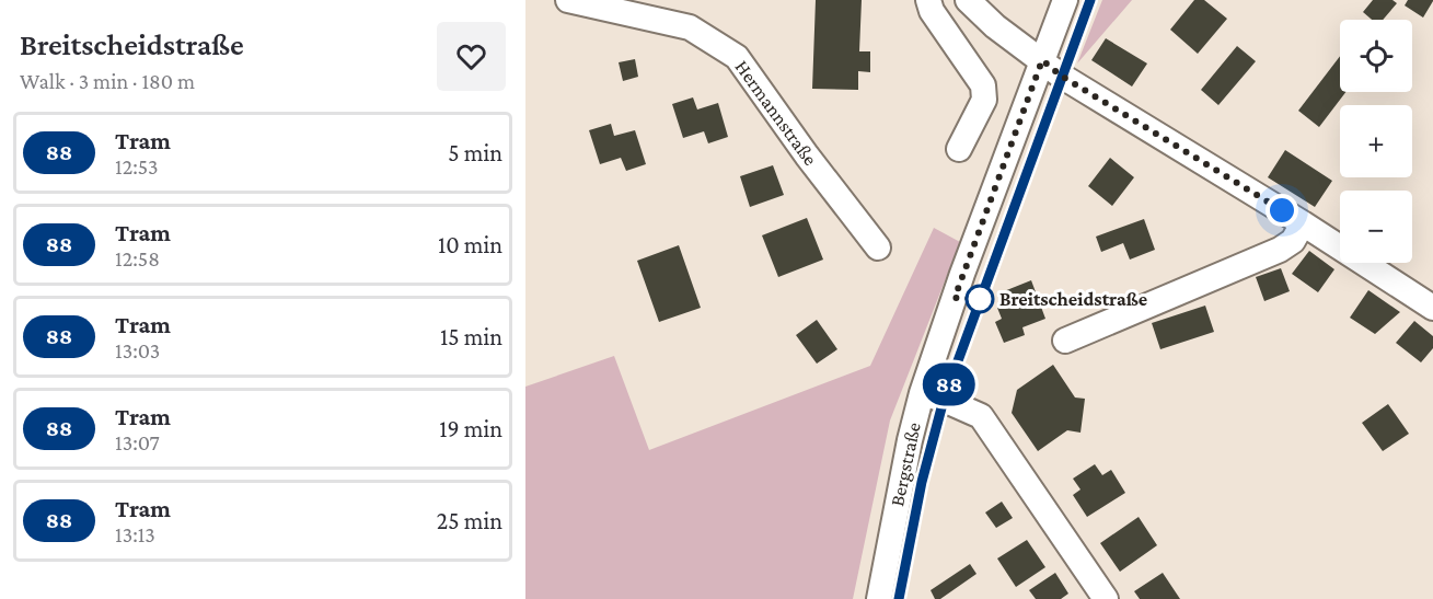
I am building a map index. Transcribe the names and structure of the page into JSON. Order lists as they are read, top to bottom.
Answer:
{
  "streets": {
    "street": ["Hermannstraße", "Bergstraße"]
  },
  "places": ["Breitscheidstraße"],
  "lines": ["tram line 88"],
  "page": {
    "heading": ["Breitscheidstraße", "Walk · 3 min · 180 m"],
    "on_map": "88",
    "map_buttons": ["+", "−"],
    "list": [
      {
        "mark": "88",
        "name": "Tram",
        "note": "12:53",
        "value": "5 min"
      },
      {
        "mark": "88",
        "name": "Tram",
        "note": "12:58",
        "value": "10 min"
      },
      {
        "mark": "88",
        "name": "Tram",
        "note": "13:03",
        "value": "15 min"
      },
      {
        "mark": "88",
        "name": "Tram",
        "note": "13:07",
        "value": "19 min"
      },
      {
        "mark": "88",
        "name": "Tram",
        "note": "13:13",
        "value": "25 min"
      }
    ]
  }
}
